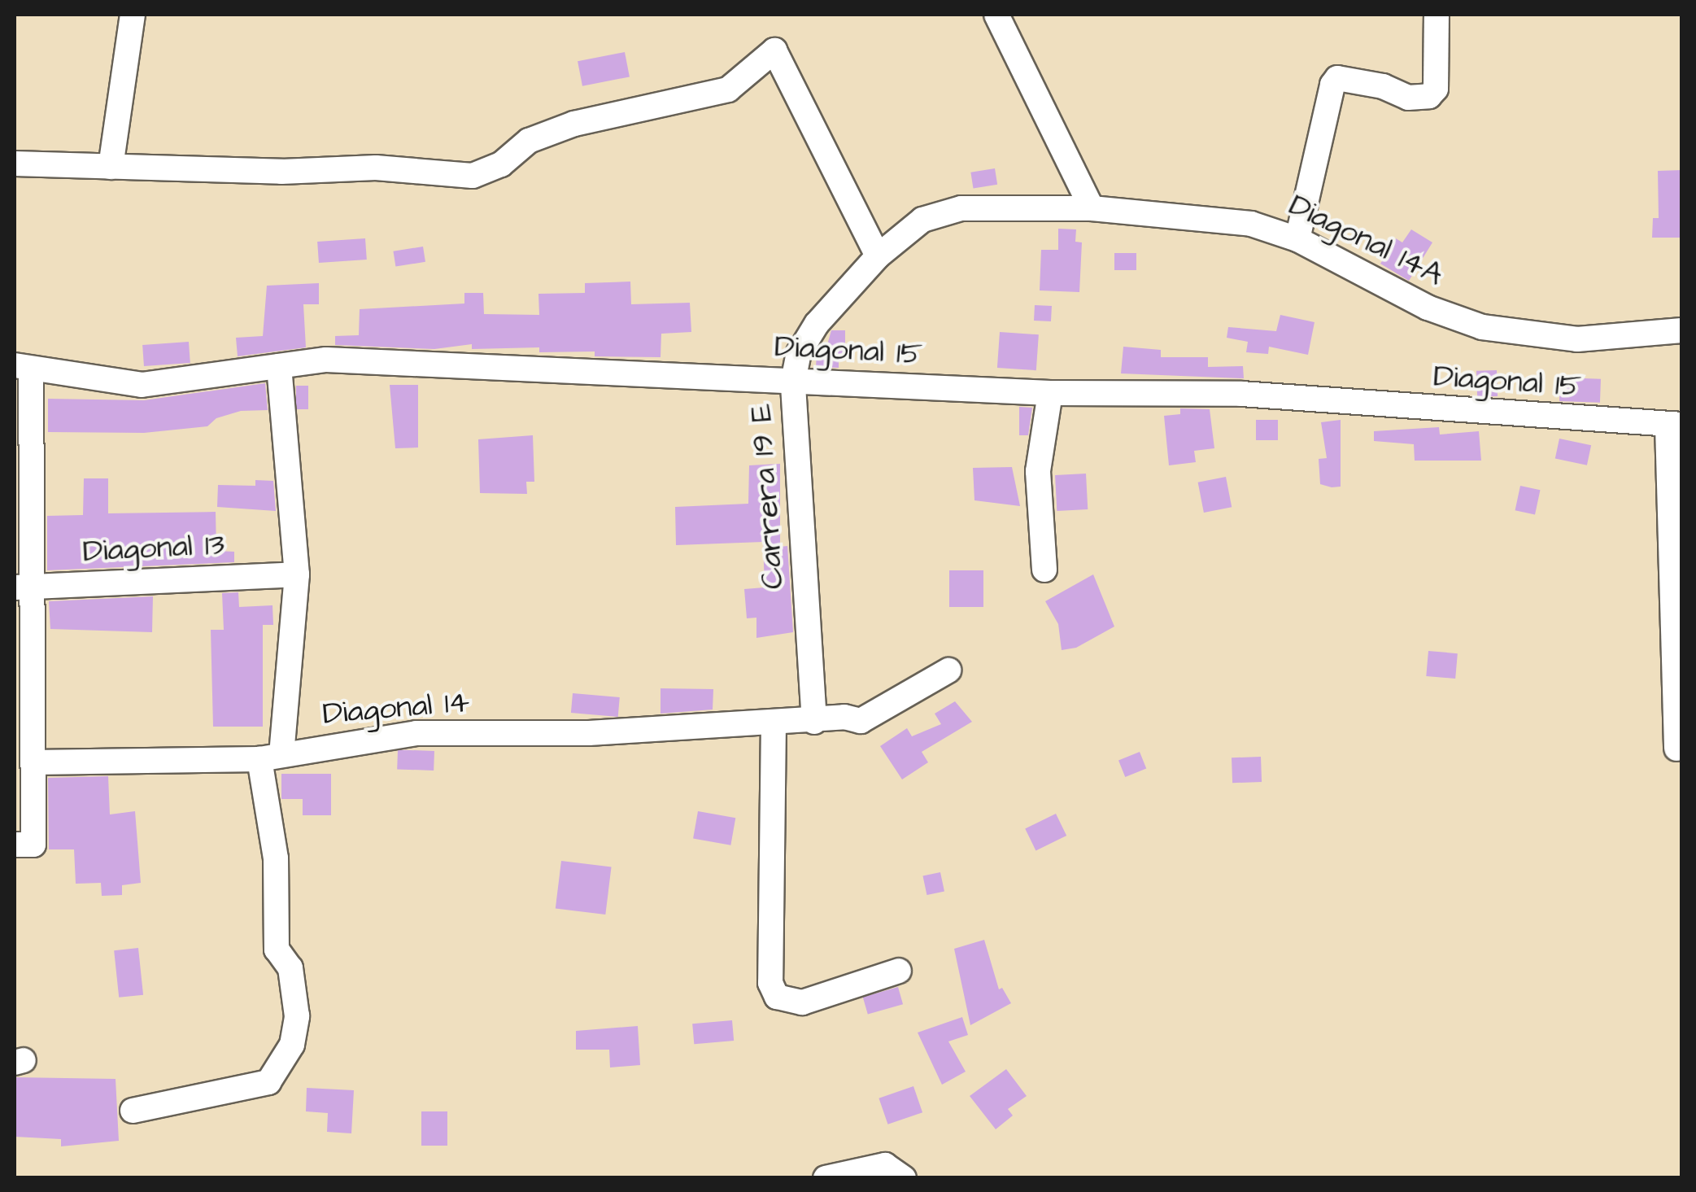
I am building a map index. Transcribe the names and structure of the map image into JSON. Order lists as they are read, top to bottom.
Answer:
{
  "streets": {
    "street": [
      "Diagonal 14A",
      "Diagonal 15",
      "Carrera 19 E",
      "Diagonal 13",
      "Diagonal 14"
    ]
  },
  "crossings": [
    ["Diagonal 14A", "Carrera 19 E"],
    ["Diagonal 15", "Carrera 19 E"],
    ["Carrera 19 E", "Diagonal 14"]
  ]
}
